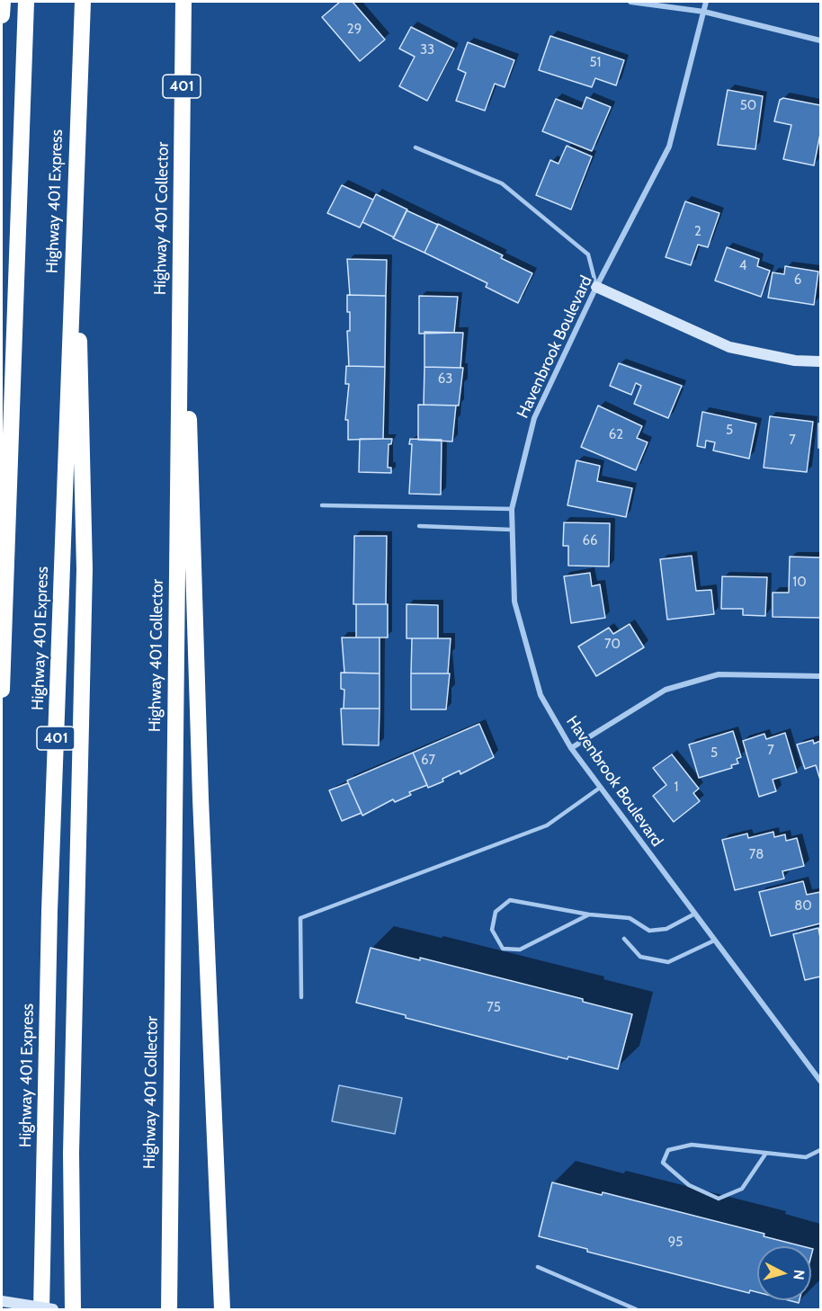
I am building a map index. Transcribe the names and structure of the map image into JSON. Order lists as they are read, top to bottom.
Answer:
{
  "streets": {
    "highway": ["401", "Highway 401 Express", "Highway 401 Collector"],
    "street": ["Havenbrook Boulevard"]
  },
  "house_numbers": [
    "29",
    "33",
    "51",
    "50",
    "2",
    "4",
    "6",
    "63",
    "5",
    "62",
    "7",
    "66",
    "10",
    "70",
    "7",
    "5",
    "67",
    "1",
    "78",
    "80",
    "75",
    "95"
  ],
  "north": "right"
}
